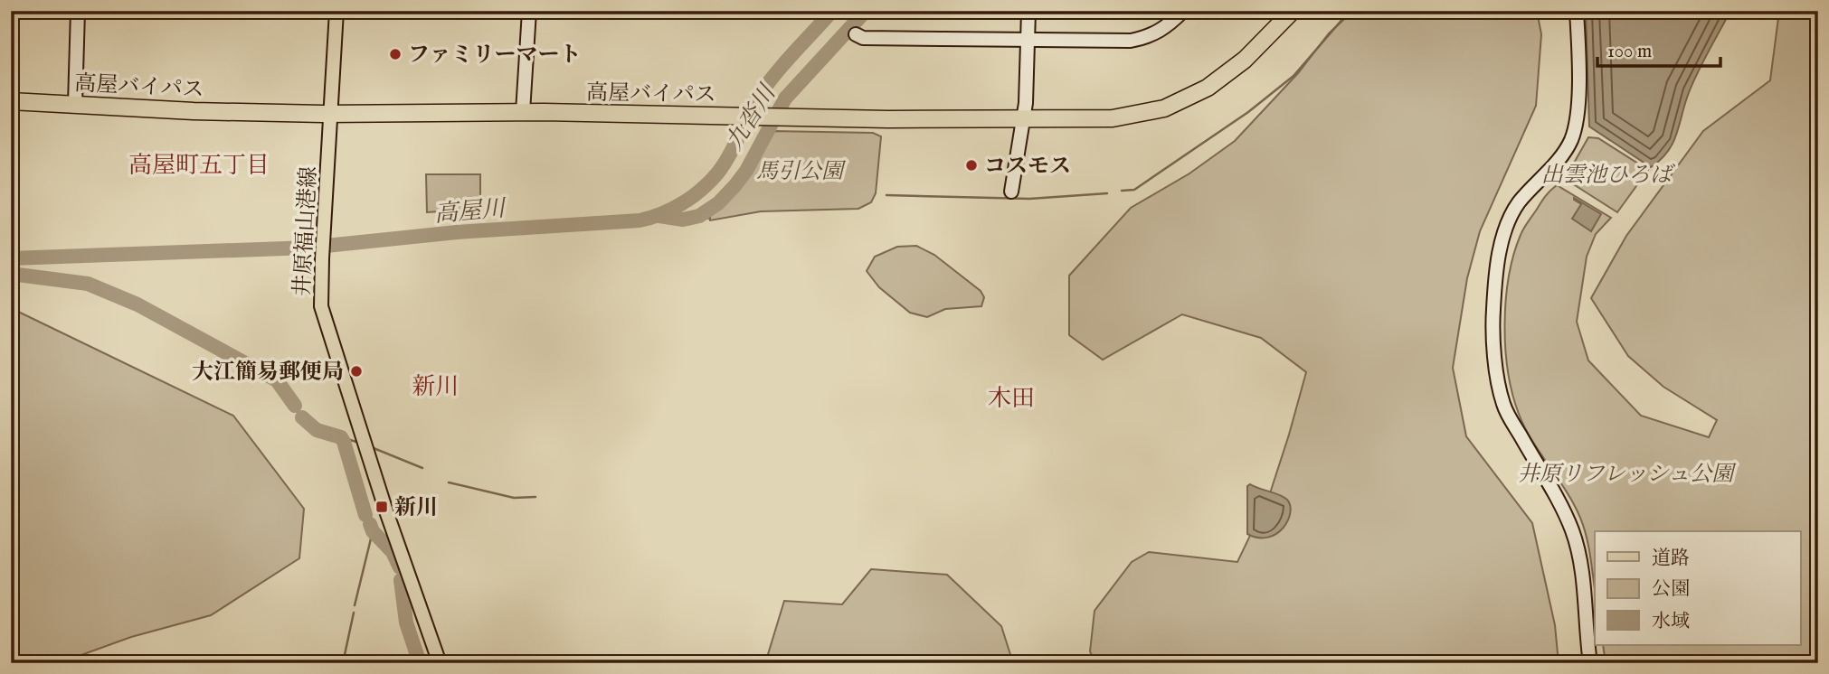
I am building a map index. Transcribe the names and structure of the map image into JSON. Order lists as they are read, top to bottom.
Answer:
{
  "streets": {
    "highway": ["高屋バイパス"],
    "main road": ["井原福山港線"]
  },
  "crossings": [
    ["高屋バイパス", "井原福山港線"]
  ],
  "districts": ["高屋町五丁目", "新川", "木田"],
  "water": ["九沓川", "高屋川"],
  "parks": ["馬引公園", "出雲池ひろば", "井原リフレッシュ公園"],
  "places": {
    "other": ["ファミリーマート", "コスモス", "大江簡易郵便局"],
    "transit": ["新川"]
  },
  "legend": ["道路", "公園", "水域"],
  "scale_bar": "100 m"
}
